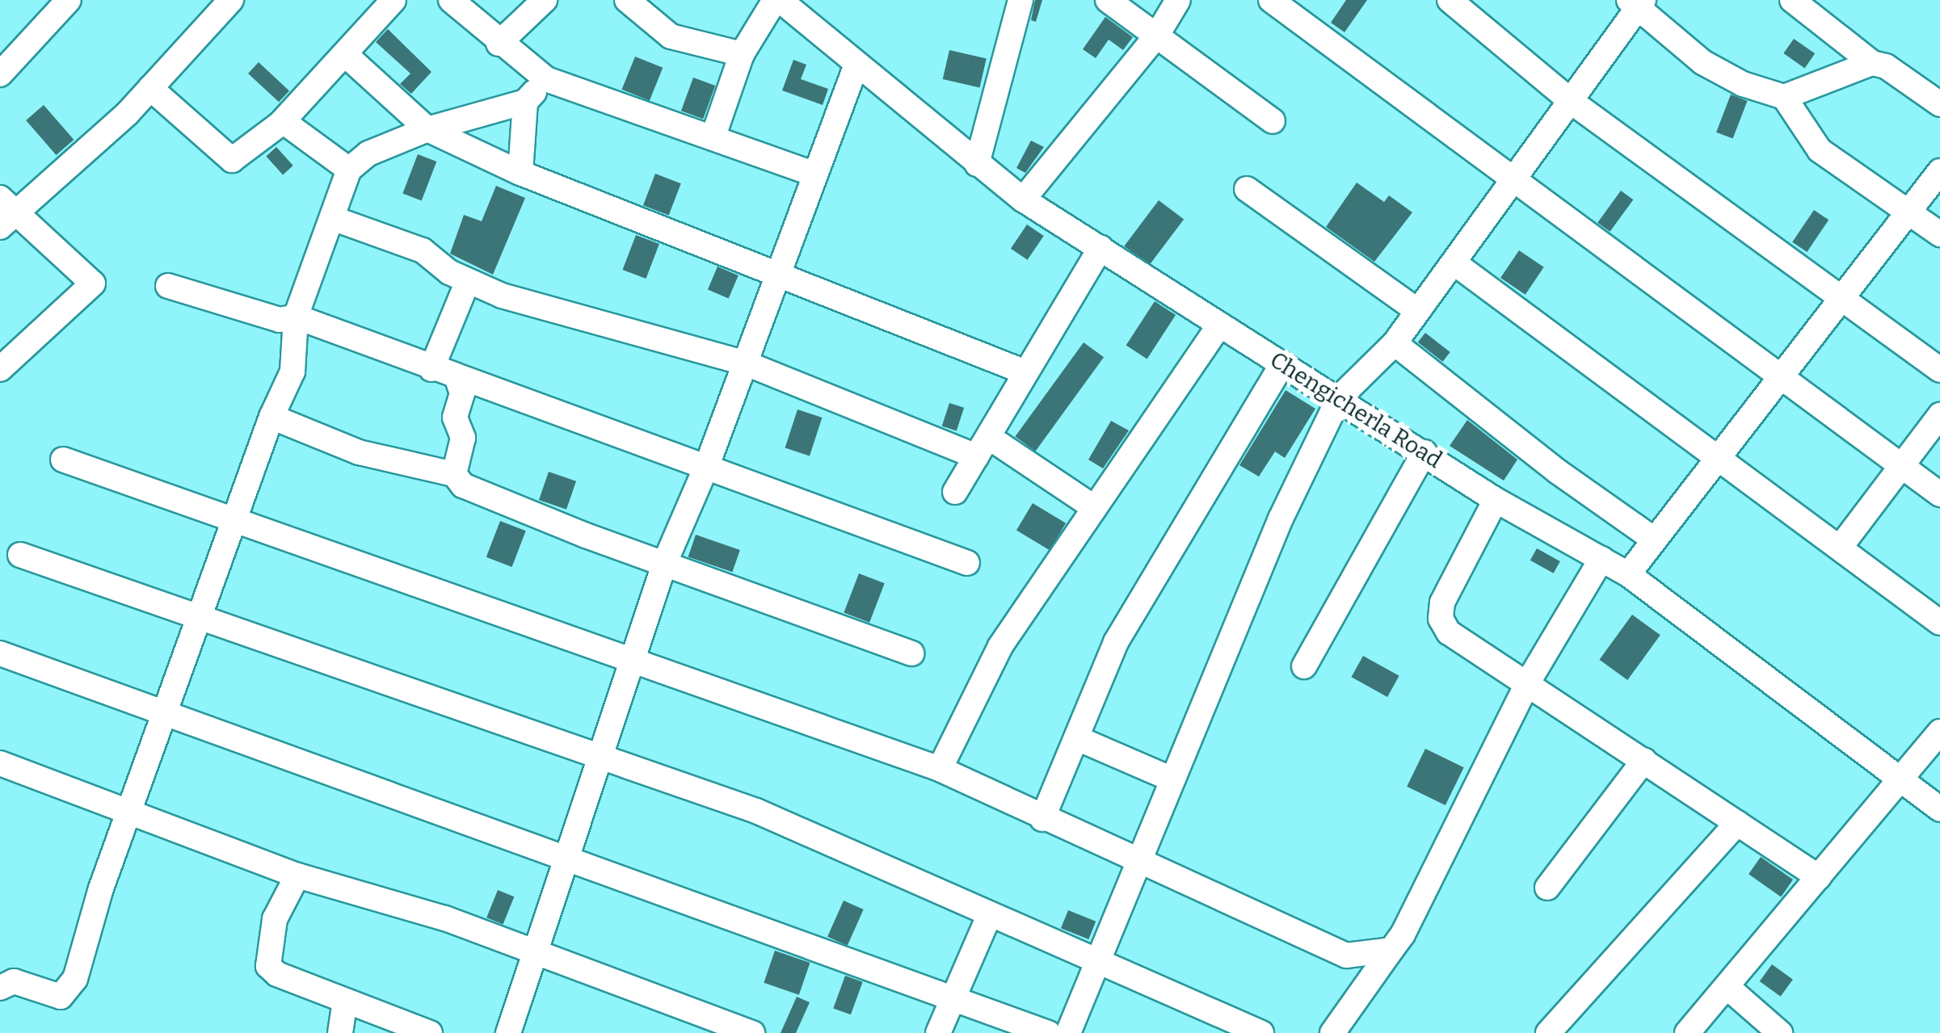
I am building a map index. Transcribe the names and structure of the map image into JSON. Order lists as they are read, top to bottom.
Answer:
{
  "streets": {
    "street": ["Chengicherla Road"]
  }
}
